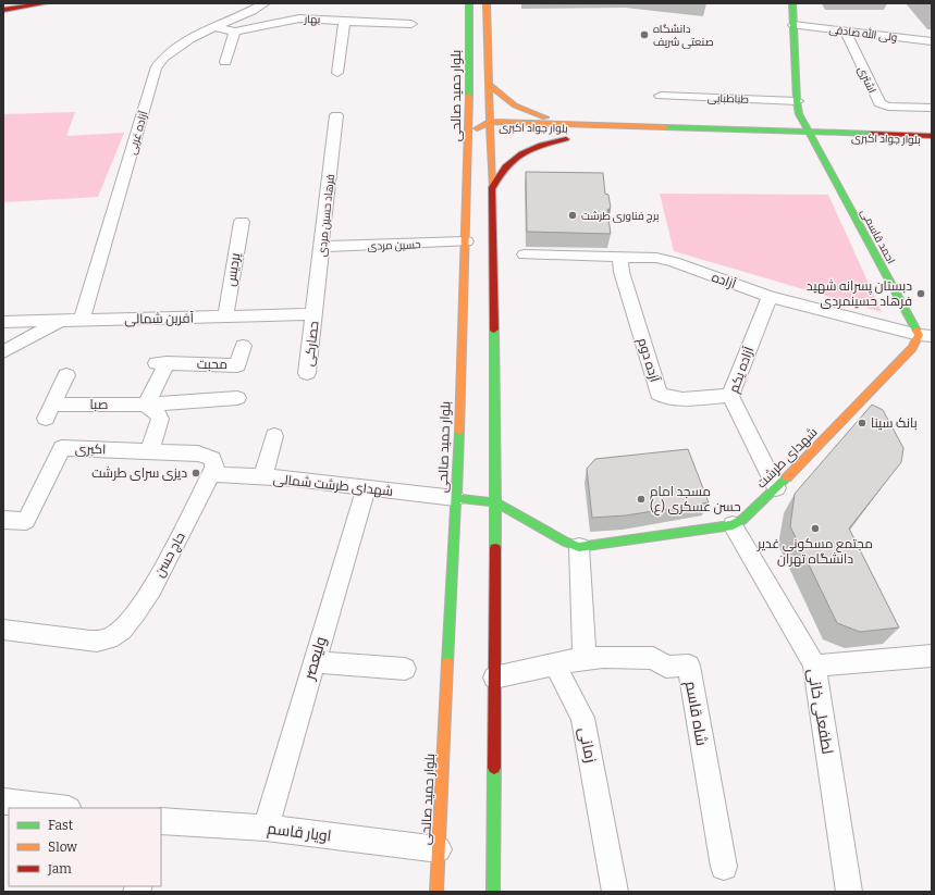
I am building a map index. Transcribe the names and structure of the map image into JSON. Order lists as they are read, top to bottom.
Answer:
{
  "streets": {
    "main road": [
      "بلوار حمید صالحی",
      "بلوار جواد اکبری",
      "احمد قاسمی",
      "شهدای طرشت"
    ],
    "street": [
      "بهار",
      "ولی الله صادقی",
      "اشتری",
      "طباطبایی",
      "آزاده غربی",
      "فرهاد حسین مردی",
      "حسین مردی",
      "پردیس",
      "آزاده",
      "آفرین شمالی",
      "حصارکی",
      "آزده دوم",
      "محبت",
      "آزاده یکم",
      "صبا",
      "اکبری",
      "شهدای طرشت شمالی",
      "حاج حسن",
      "ولیعصر",
      "لطفعلی خانی",
      "شاه قاسم",
      "زمانی",
      "اویار قاسم"
    ]
  },
  "crossings": [
    ["بهار", "آزاده غربی"],
    ["ولی الله صادقی", "اشتری"],
    ["بلوار حمید صالحی", "بلوار جواد اکبری"],
    ["بلوار حمید صالحی", "حسین مردی"],
    ["بلوار حمید صالحی", "شهدای طرشت شمالی"],
    ["بلوار حمید صالحی", "اویار قاسم"],
    ["بلوار جواد اکبری", "احمد قاسمی"],
    ["آزاده غربی", "آفرین شمالی"],
    ["فرهاد حسین مردی", "حسین مردی"],
    ["فرهاد حسین مردی", "آفرین شمالی"],
    ["فرهاد حسین مردی", "حصارکی"],
    ["احمد قاسمی", "آزاده"],
    ["احمد قاسمی", "شهدای طرشت"],
    ["پردیس", "آفرین شمالی"],
    ["آزاده", "آزده دوم"],
    ["آزاده", "آزاده یکم"],
    ["آزاده", "شهدای طرشت"],
    ["آفرین شمالی", "حصارکی"],
    ["آزده دوم", "آزاده یکم"],
    ["محبت", "صبا"],
    ["آزاده یکم", "شهدای طرشت"],
    ["اکبری", "شهدای طرشت شمالی"],
    ["اکبری", "حاج حسن"],
    ["شهدای طرشت", "لطفعلی خانی"],
    ["شهدای طرشت شمالی", "حاج حسن"],
    ["شهدای طرشت شمالی", "ولیعصر"],
    ["ولیعصر", "اویار قاسم"],
    ["شاه قاسم", "زمانی"]
  ],
  "places": [
    "دانشگاه صنعتی شریف",
    "برج فناوری طرشت",
    "دبستان پسرانه شهيد فرهاد حسينمردی",
    "بانک سینا",
    "دیزی سرای طرشت",
    "مسجد امام حسن عسکری (ع)",
    "مجتمع مسکونی غدیر دانشگاه تهران"
  ],
  "legend": ["Fast", "Slow", "Jam"]
}
